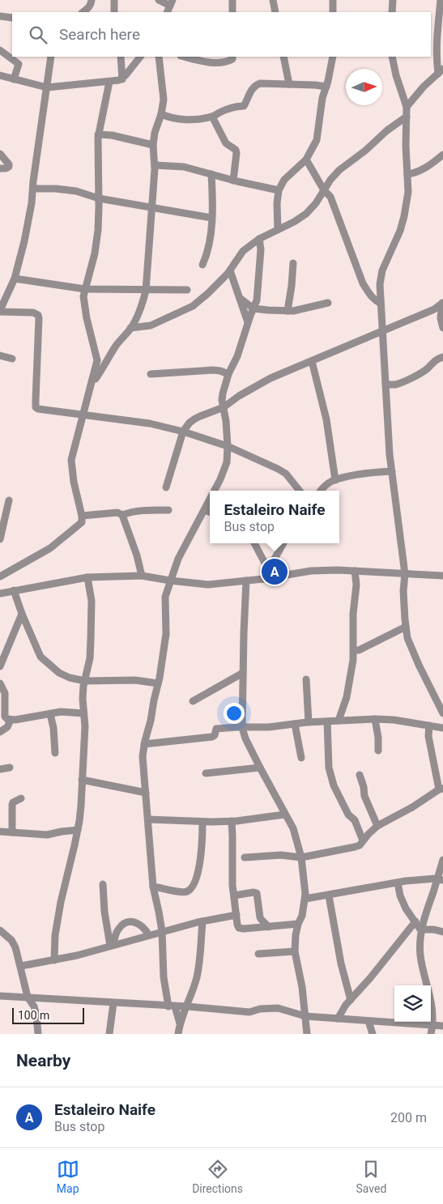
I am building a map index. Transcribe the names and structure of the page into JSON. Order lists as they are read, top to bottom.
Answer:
{
  "scale_bar": "100 m",
  "north": "right",
  "page": {
    "search": "Search here",
    "popup": ["Estaleiro Naife", "Bus stop"],
    "pins": "A",
    "scale": "100 m",
    "heading": "Nearby",
    "list": [
      {
        "mark": "A",
        "name": "Estaleiro Naife",
        "note": "Bus stop",
        "value": "200 m"
      }
    ],
    "nav": ["Map", "Directions", "Saved"]
  }
}
